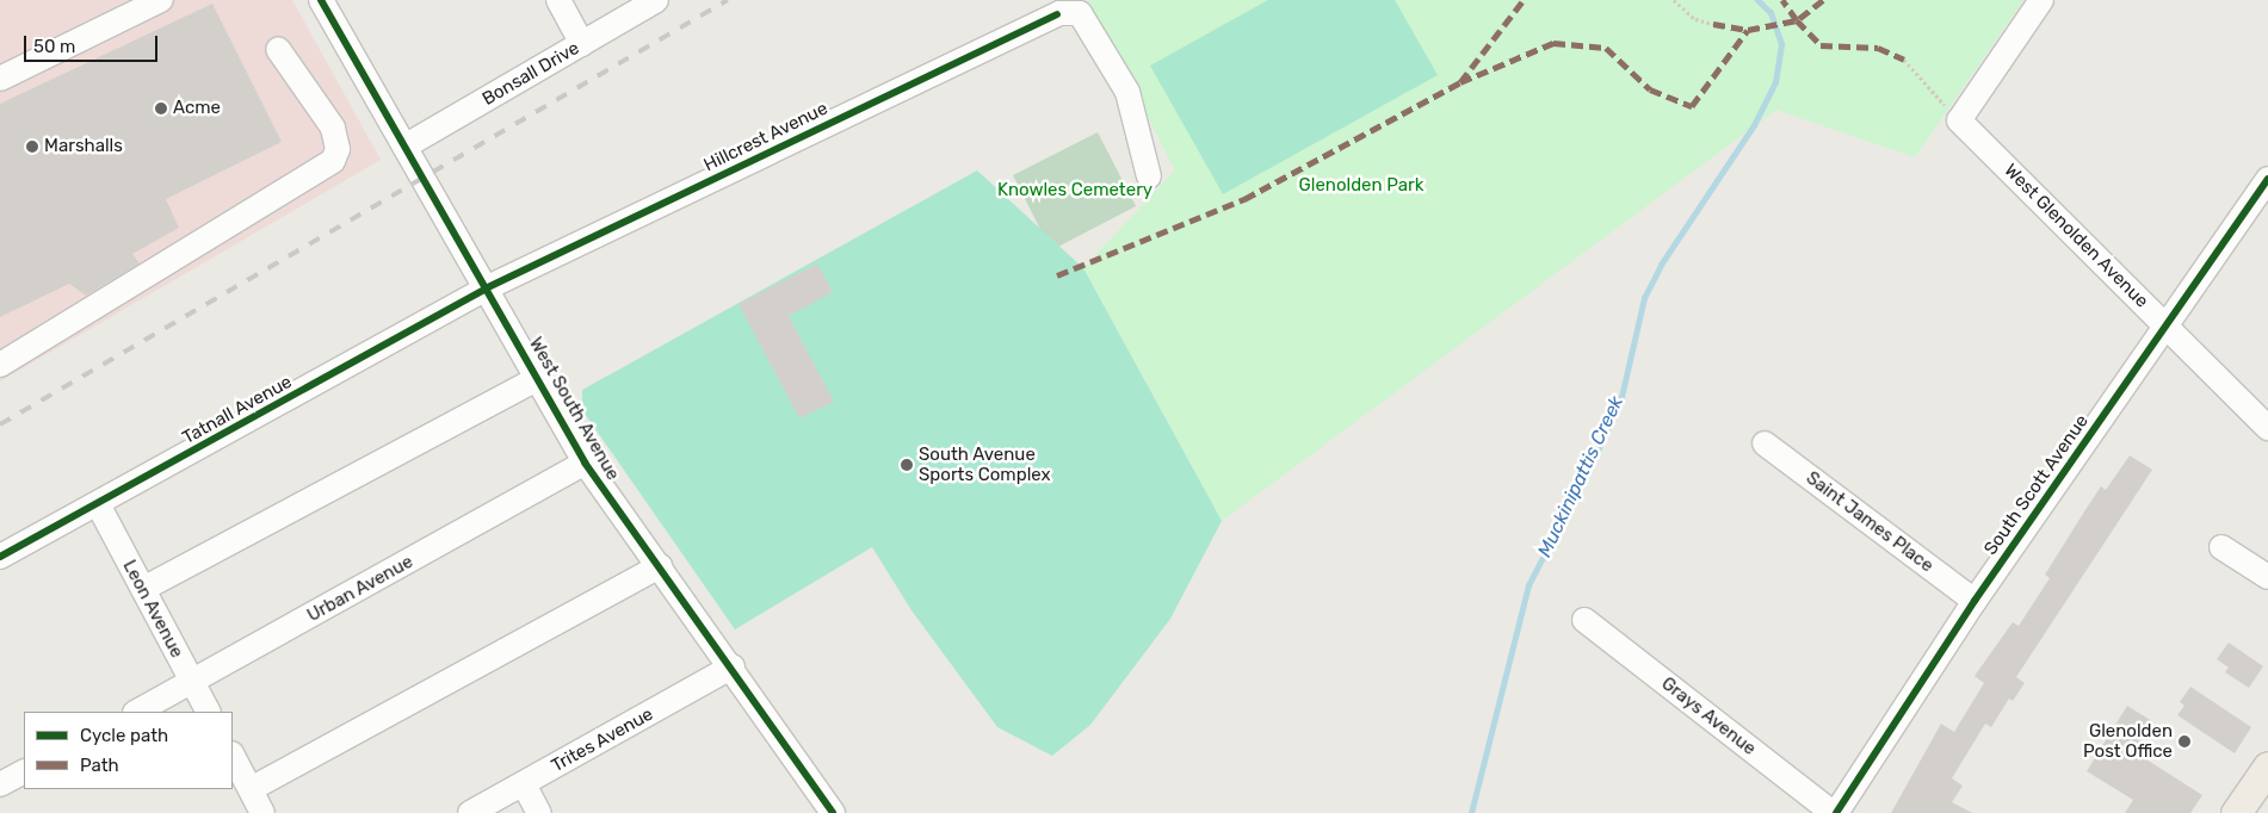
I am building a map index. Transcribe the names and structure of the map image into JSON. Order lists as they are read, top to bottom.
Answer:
{
  "streets": {
    "street": [
      "Bonsall Drive",
      "Hillcrest Avenue",
      "West Glenolden Avenue",
      "West South Avenue",
      "Tatnall Avenue",
      "South Scott Avenue",
      "Saint James Place",
      "Urban Avenue",
      "Leon Avenue",
      "Grays Avenue",
      "Trites Avenue"
    ]
  },
  "crossings": [
    ["Bonsall Drive", "West South Avenue"],
    ["Hillcrest Avenue", "West South Avenue"],
    ["Hillcrest Avenue", "Tatnall Avenue"],
    ["West Glenolden Avenue", "South Scott Avenue"],
    ["West South Avenue", "Tatnall Avenue"],
    ["West South Avenue", "Urban Avenue"],
    ["West South Avenue", "Trites Avenue"],
    ["Tatnall Avenue", "Leon Avenue"],
    ["South Scott Avenue", "Saint James Place"],
    ["South Scott Avenue", "Grays Avenue"],
    ["Urban Avenue", "Leon Avenue"]
  ],
  "water": ["Muckinipattis Creek"],
  "parks": ["Glenolden Park", "Knowles Cemetery"],
  "places": [
    "Acme",
    "Marshalls",
    "South Avenue Sports Complex",
    "Glenolden Post Office"
  ],
  "legend": ["Cycle path", "Path"],
  "scale_bar": "50 m"
}
